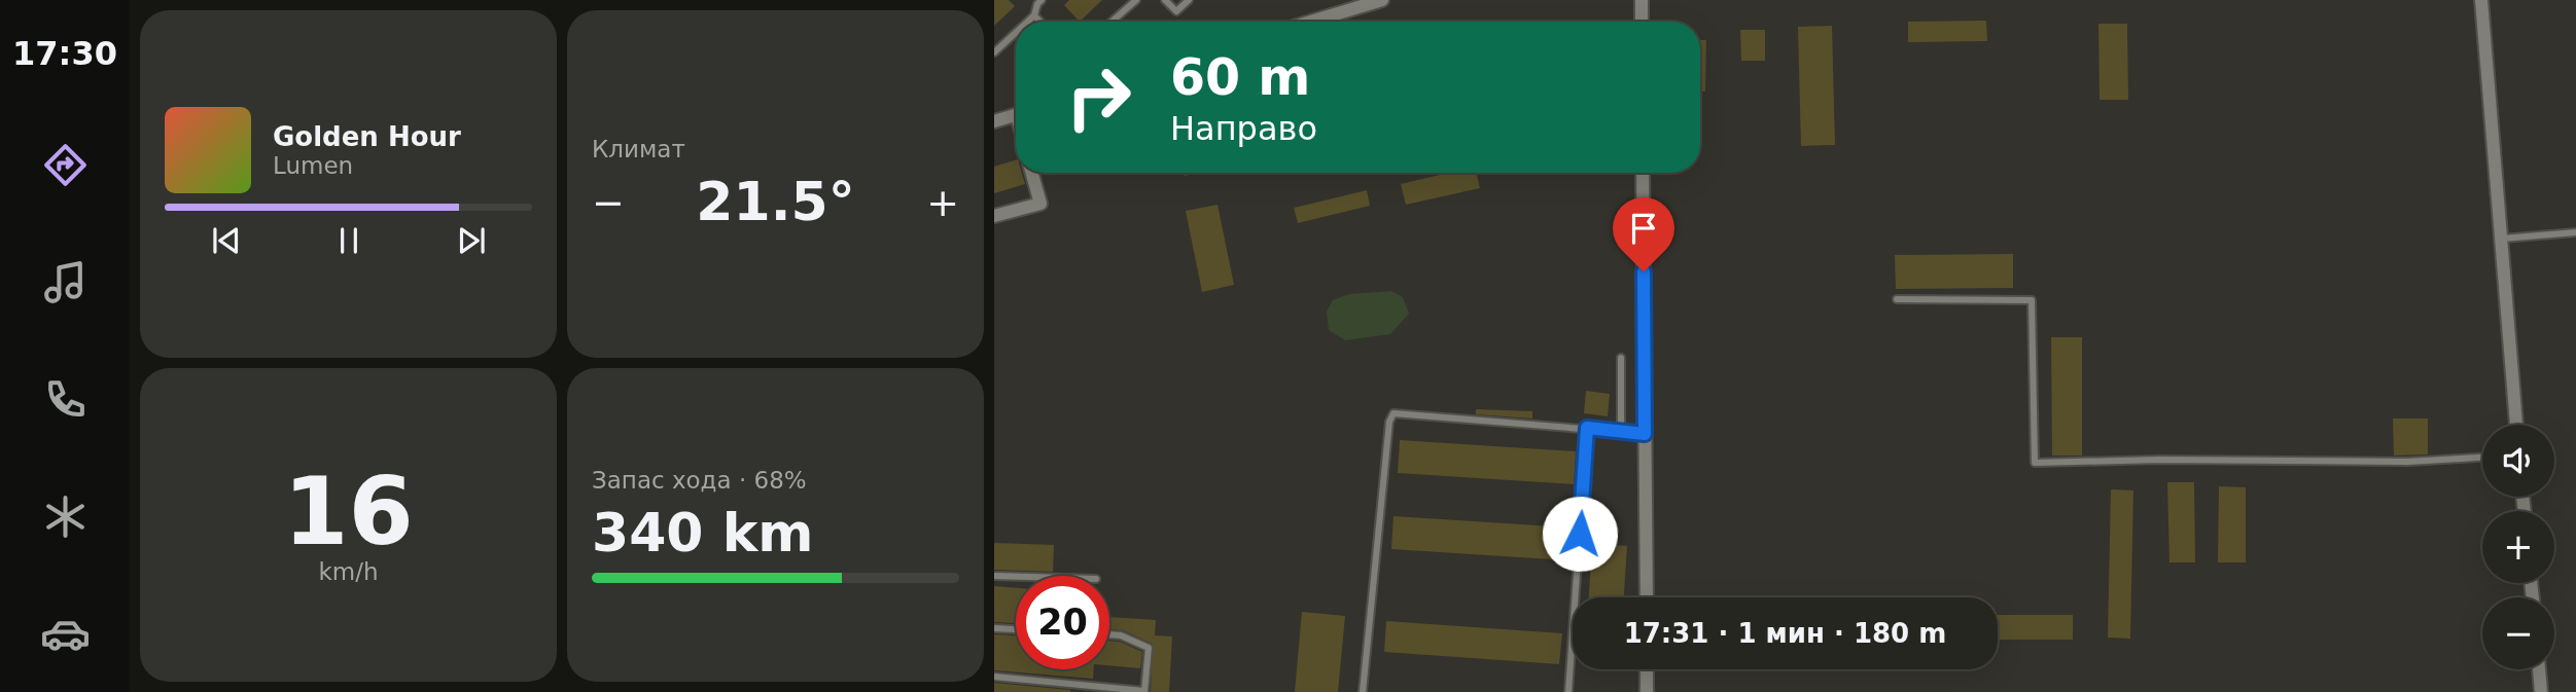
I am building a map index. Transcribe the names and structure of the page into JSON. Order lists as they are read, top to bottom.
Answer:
{
  "page": {
    "tabs": "17:30",
    "tile": [
      "Климат",
      ["16", "km/h"],
      ["Запас хода · 68%", "340 km"]
    ],
    "turn": ["60 m", "Направо"],
    "song": ["Golden Hour", "Lumen"],
    "heat": ["−", "21.5°", "+"],
    "map_buttons": ["+", "−"],
    "limit": "20",
    "trip": "17:31 · 1 мин · 180 m"
  }
}
